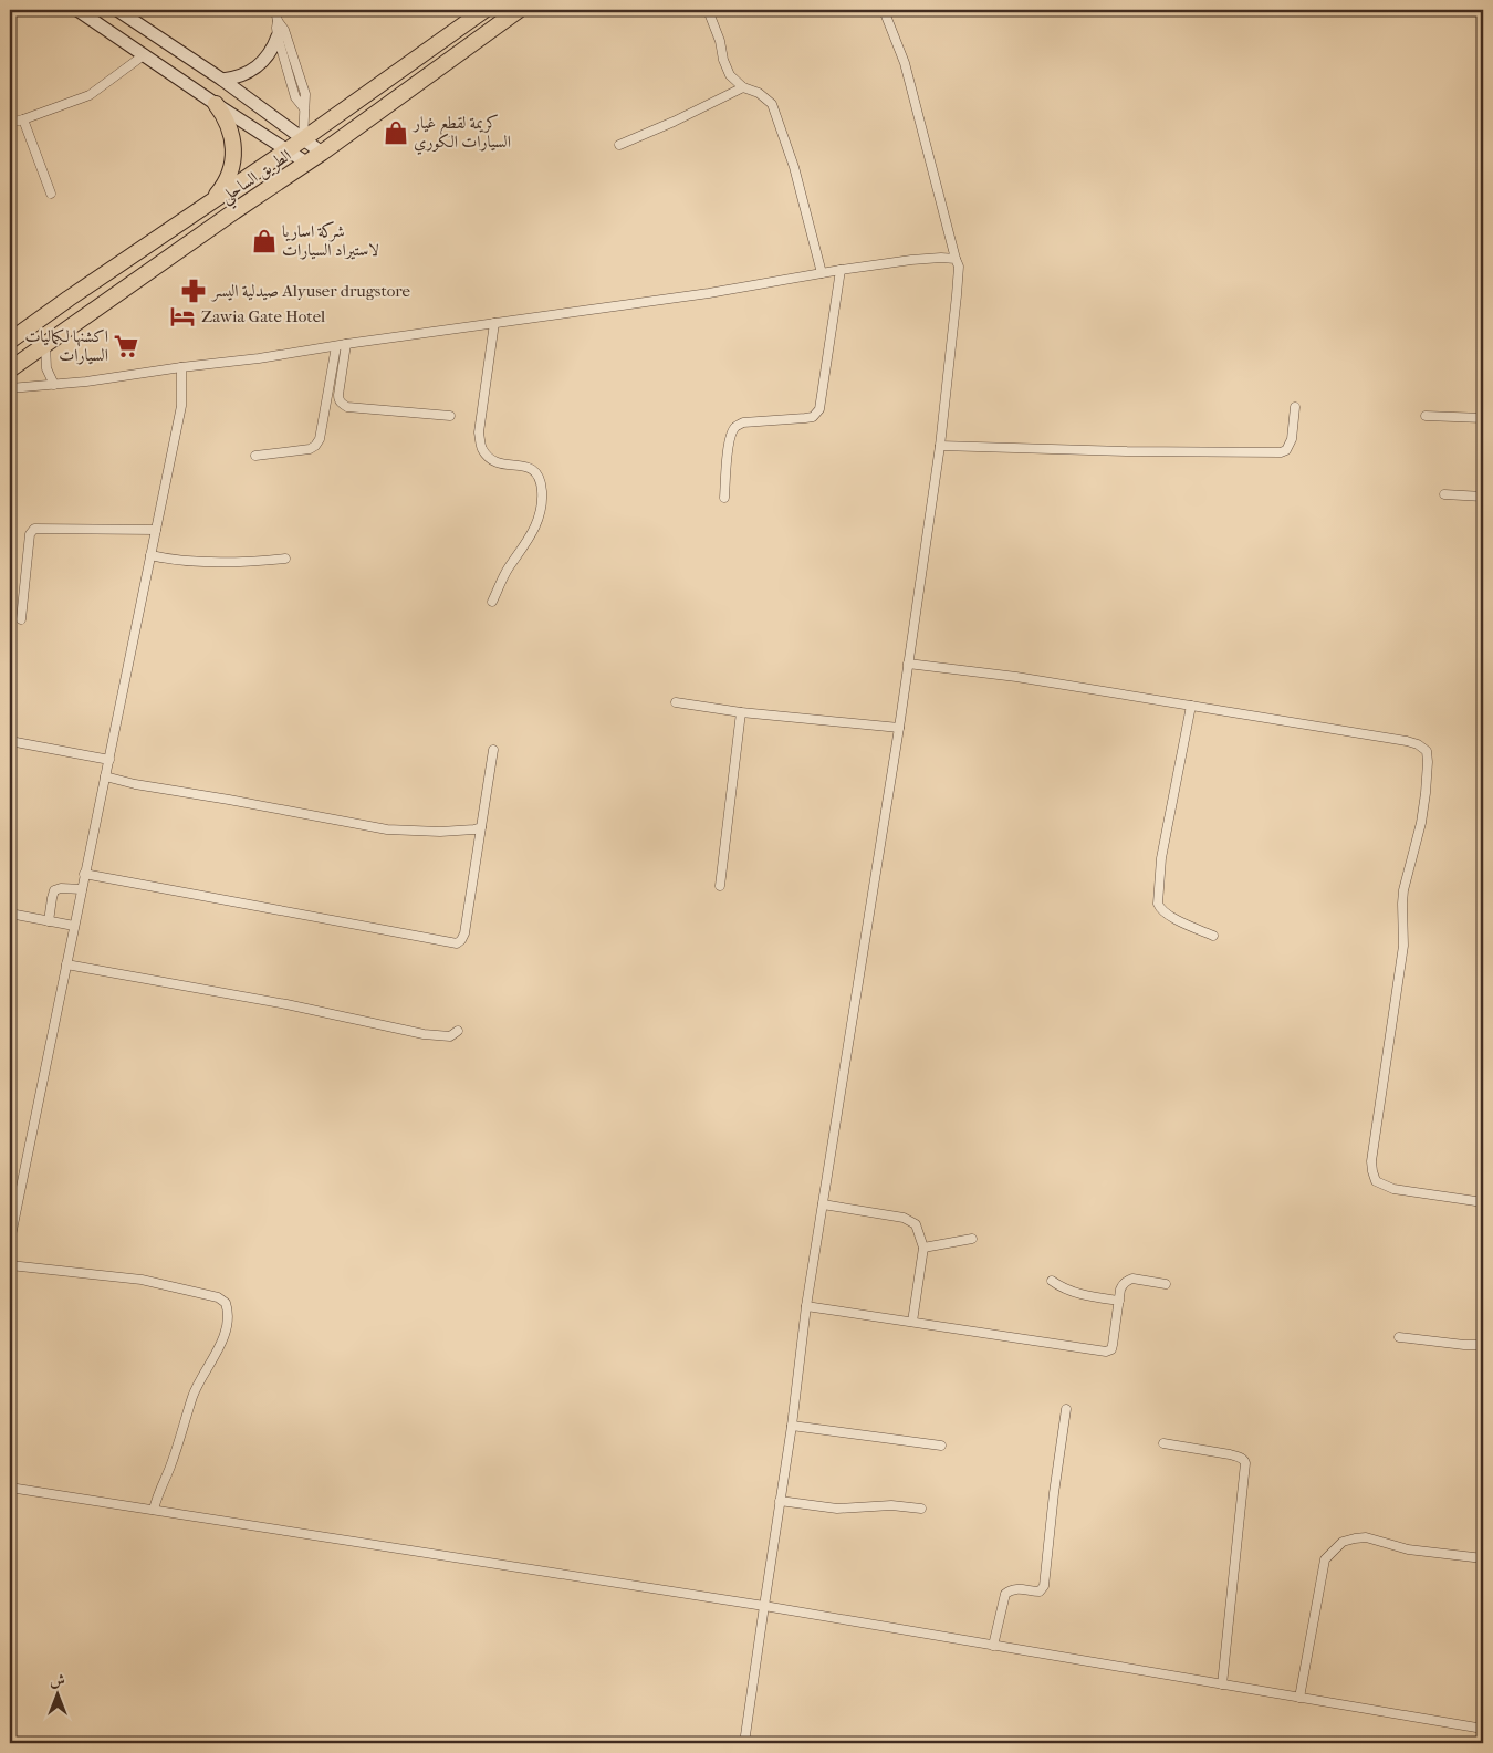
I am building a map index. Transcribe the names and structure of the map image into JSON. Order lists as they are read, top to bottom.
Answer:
{
  "streets": {
    "highway": ["الطريق الساحلي"]
  },
  "places": {
    "shop": ["كريمة لقطع غيار السيارات الكوري", "شركة اساريا لاستيراد السيارات"],
    "pharmacy": ["صيدلية اليسر Alyuser drugstore"],
    "hotel": ["Zawia Gate Hotel"],
    "supermarket": ["اكشنها لكماليات السيارات"]
  },
  "north": "top"
}
